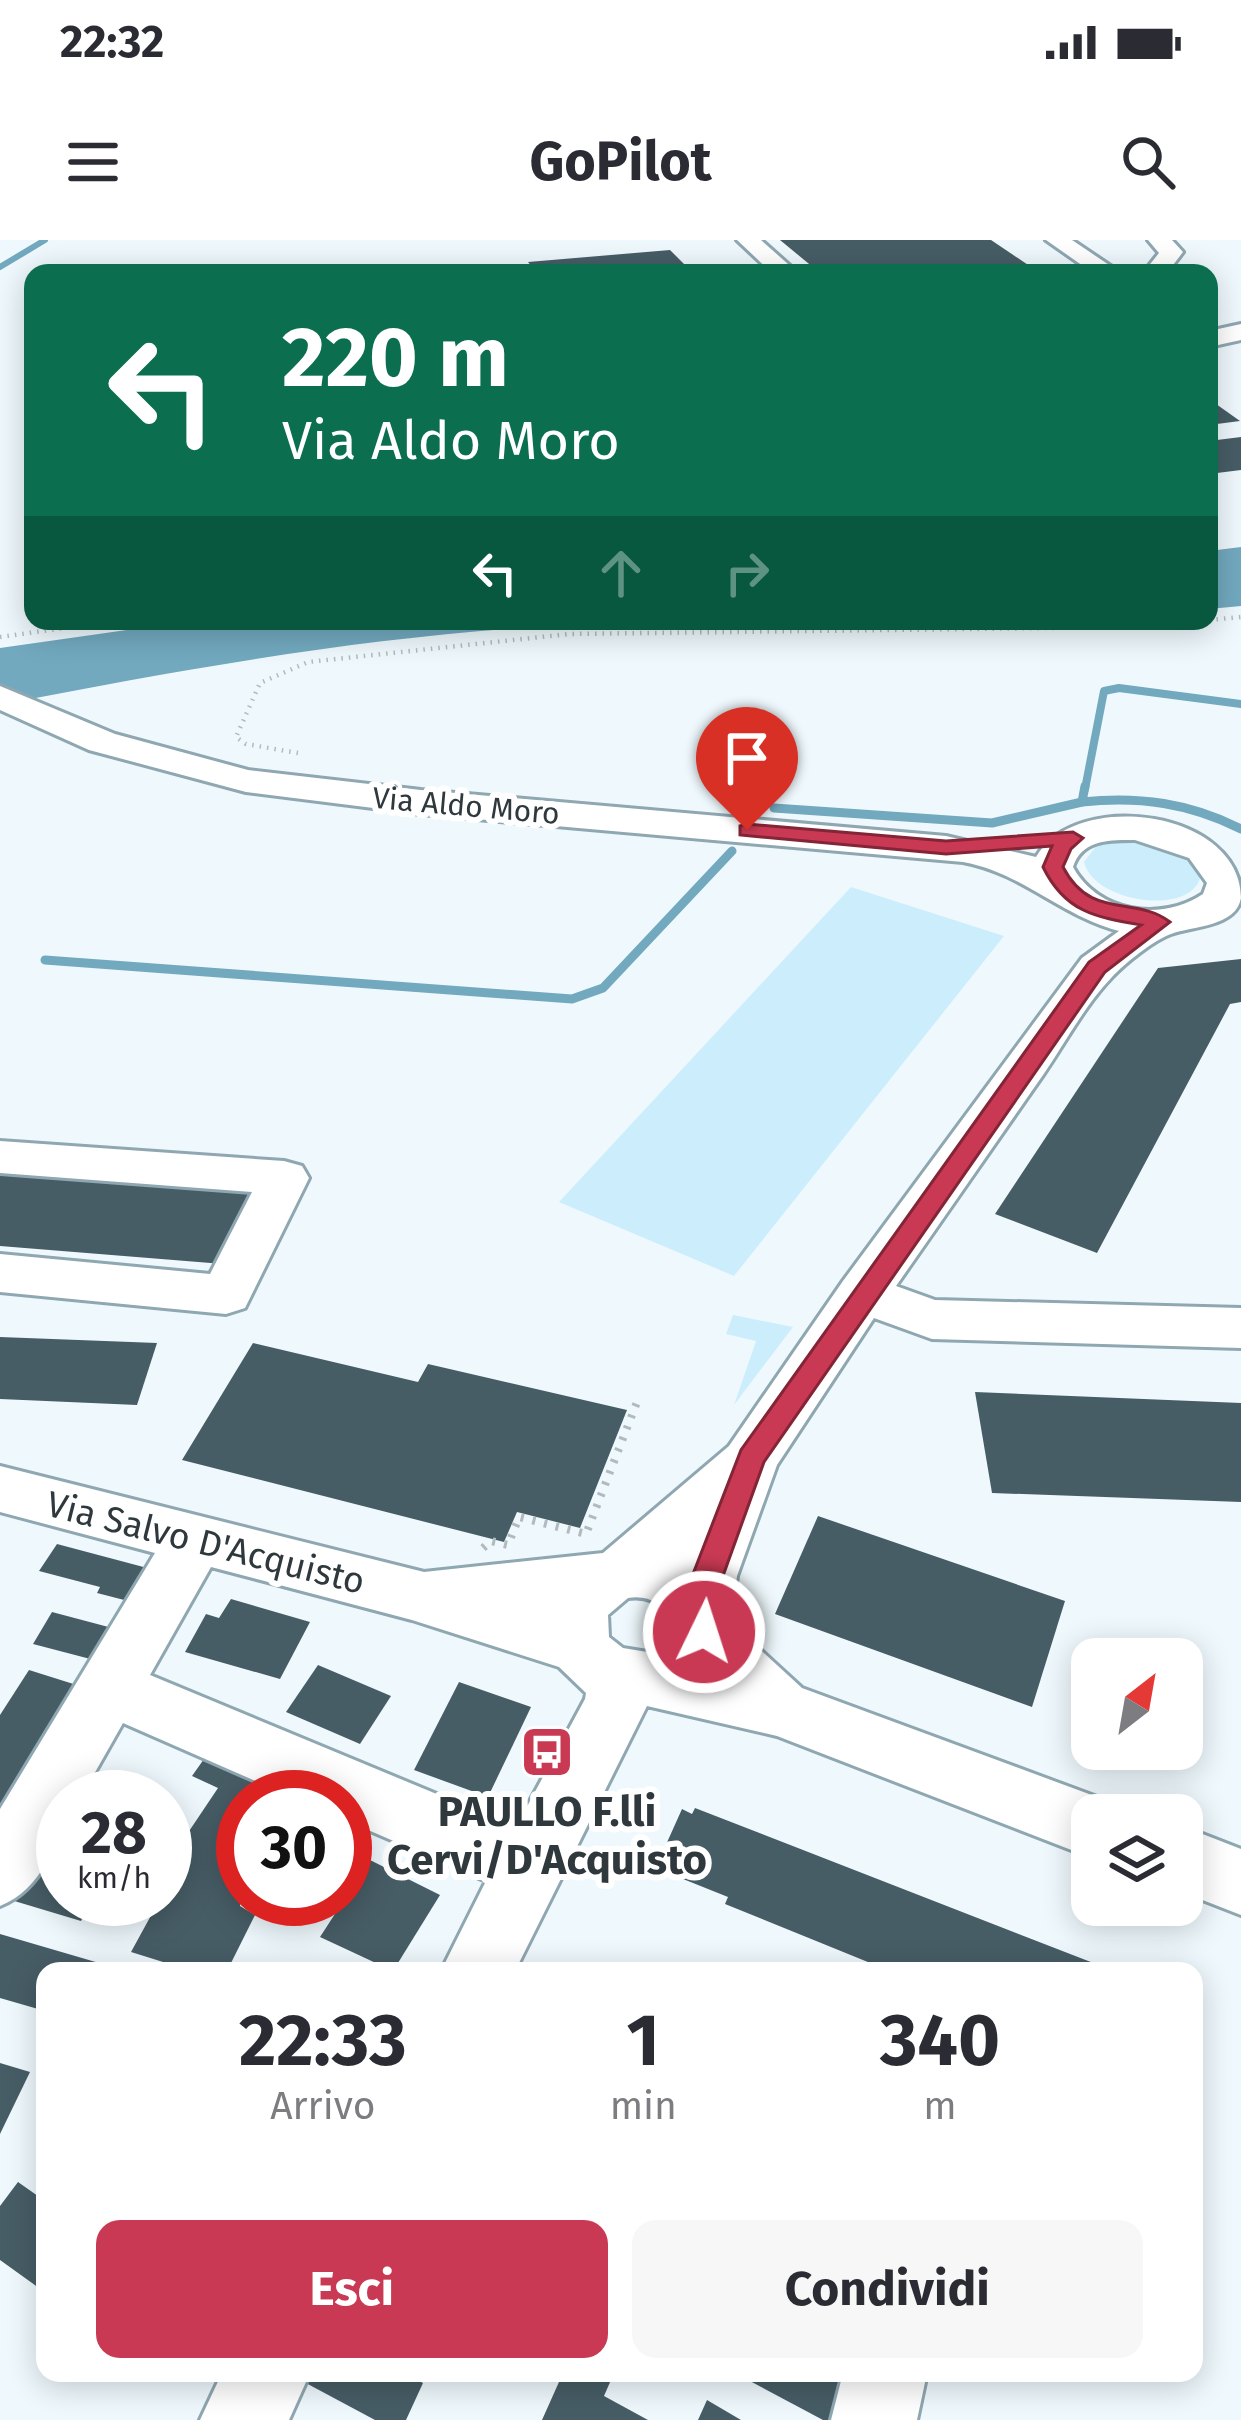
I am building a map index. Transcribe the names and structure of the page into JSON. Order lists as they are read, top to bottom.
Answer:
{
  "streets": {
    "street": ["Via Aldo Moro", "Via Salvo D'Acquisto"]
  },
  "places": {
    "bus stop": ["PAULLO F.lli Cervi/D'Acquisto"]
  },
  "north": "top right",
  "page": {
    "status": "22:32",
    "header": "GoPilot",
    "turn": ["220 m", "Via Aldo Moro"],
    "speed": "28 km/h",
    "limit": "30",
    "eta": [
      "22:33",
      "Arrivo",
      "1",
      "min",
      "340",
      "m"
    ],
    "buttons": ["Esci", "Condividi"]
  }
}
